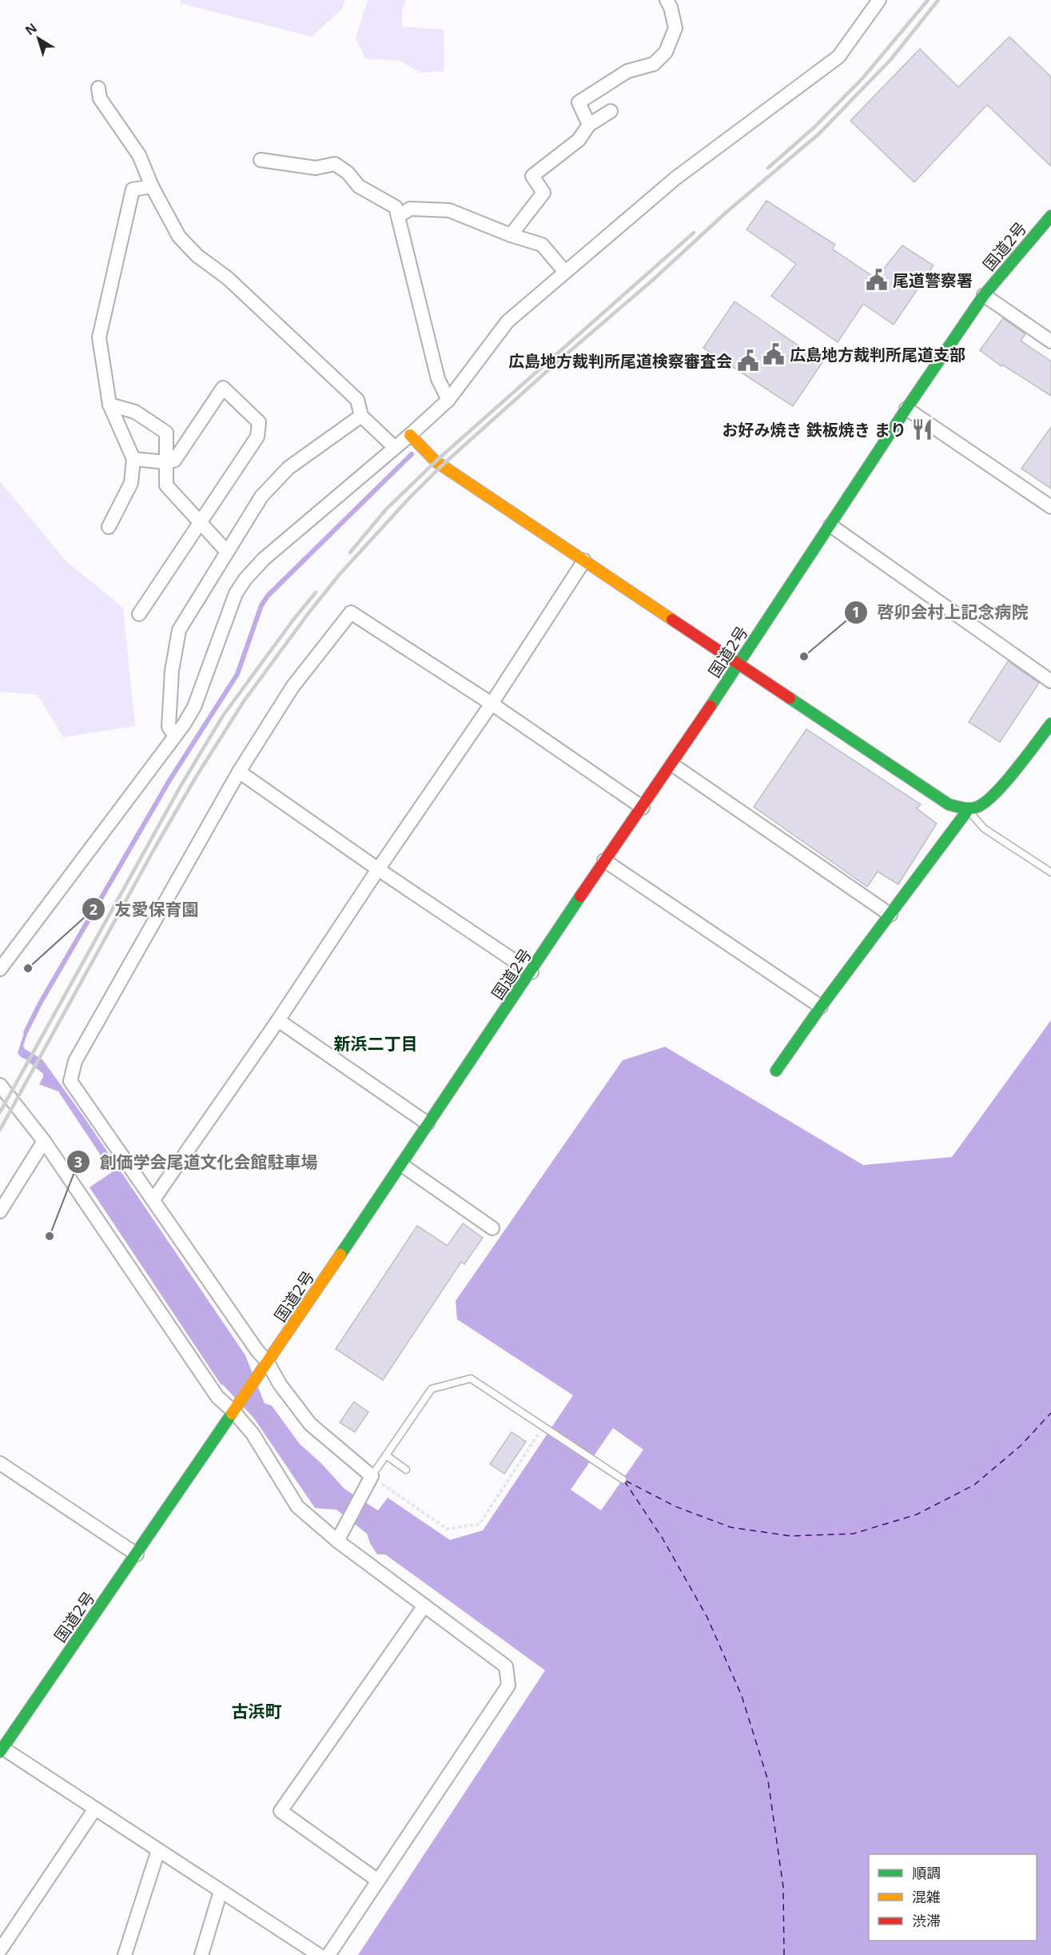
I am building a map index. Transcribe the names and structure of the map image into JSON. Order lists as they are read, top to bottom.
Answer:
{
  "streets": {
    "main road": ["国道2号"]
  },
  "districts": ["新浜二丁目", "古浜町"],
  "places": {
    "public building": ["尾道警察署", "広島地方裁判所尾道支部", "広島地方裁判所尾道検察審査会"],
    "restaurant": ["お好み焼き 鉄板焼き まり"],
    "other": ["啓卯会村上記念病院", "友愛保育園", "創価学会尾道文化会館駐車場"]
  },
  "legend": ["順調", "混雑", "渋滞"],
  "north": "top left"
}
